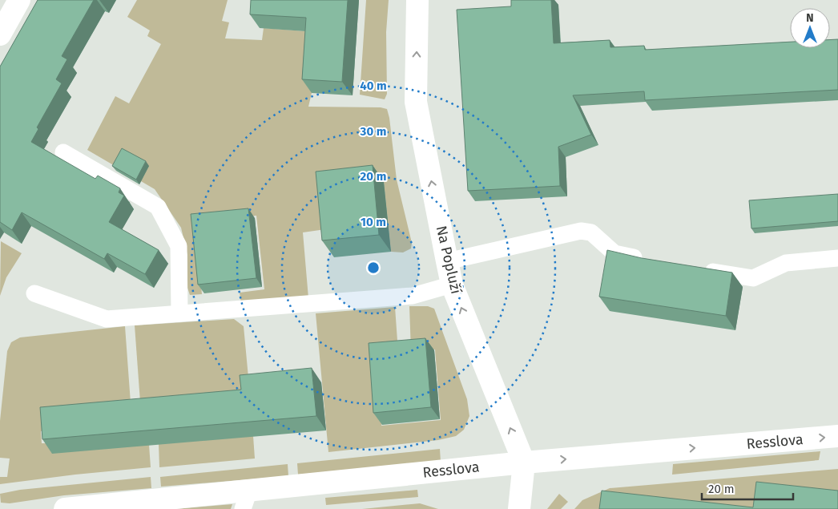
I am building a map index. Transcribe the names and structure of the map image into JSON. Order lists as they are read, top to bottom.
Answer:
{
  "streets": {
    "street": ["Na Popluží", "Resslova"]
  },
  "crossings": [
    ["Na Popluží", "Resslova"]
  ],
  "one_way": ["Na Popluží", "Resslova"],
  "scale_bar": "20 m",
  "north": "top",
  "rings": [
    "40 m",
    "30 m",
    "20 m",
    "10 m"
  ]
}
